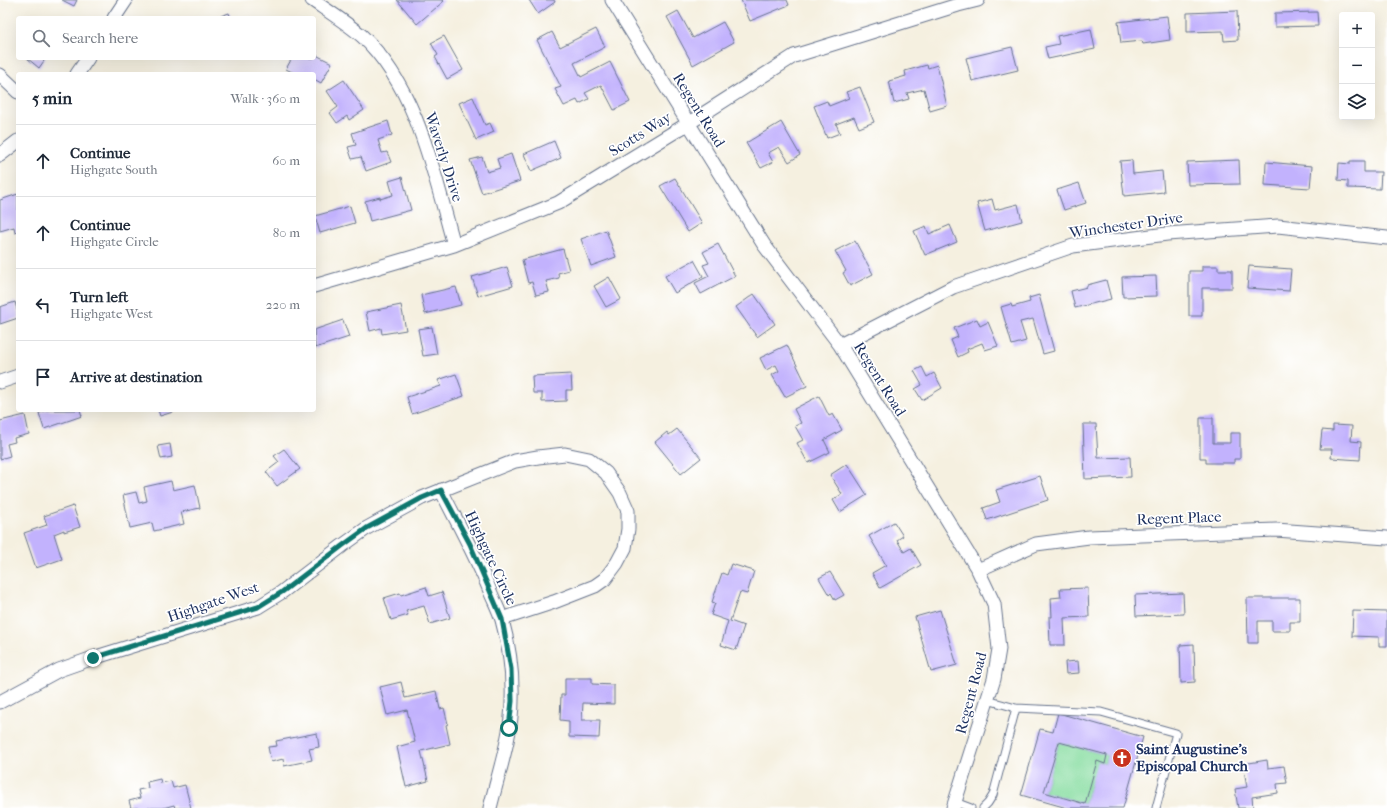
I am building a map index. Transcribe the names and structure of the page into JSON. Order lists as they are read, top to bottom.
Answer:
{
  "streets": {
    "street": [
      "Regent Road",
      "Scotts Way",
      "Waverly Drive",
      "Winchester Drive",
      "Regent Place",
      "Highgate Circle",
      "Highgate West"
    ]
  },
  "crossings": [
    ["Regent Road", "Scotts Way"],
    ["Regent Road", "Winchester Drive"],
    ["Regent Road", "Regent Place"],
    ["Scotts Way", "Waverly Drive"],
    ["Highgate Circle", "Highgate West"]
  ],
  "places": {
    "church": ["Saint Augustine's Episcopal Church"]
  },
  "page": {
    "map_buttons": ["+", "−"],
    "search": "Search here",
    "heading": ["5 min", "Walk · 360 m"],
    "list": [
      ["Continue", "Highgate South", "60 m"],
      ["Continue", "Highgate Circle", "80 m"],
      ["Turn left", "Highgate West", "220 m"],
      "Arrive at destination"
    ]
  }
}
